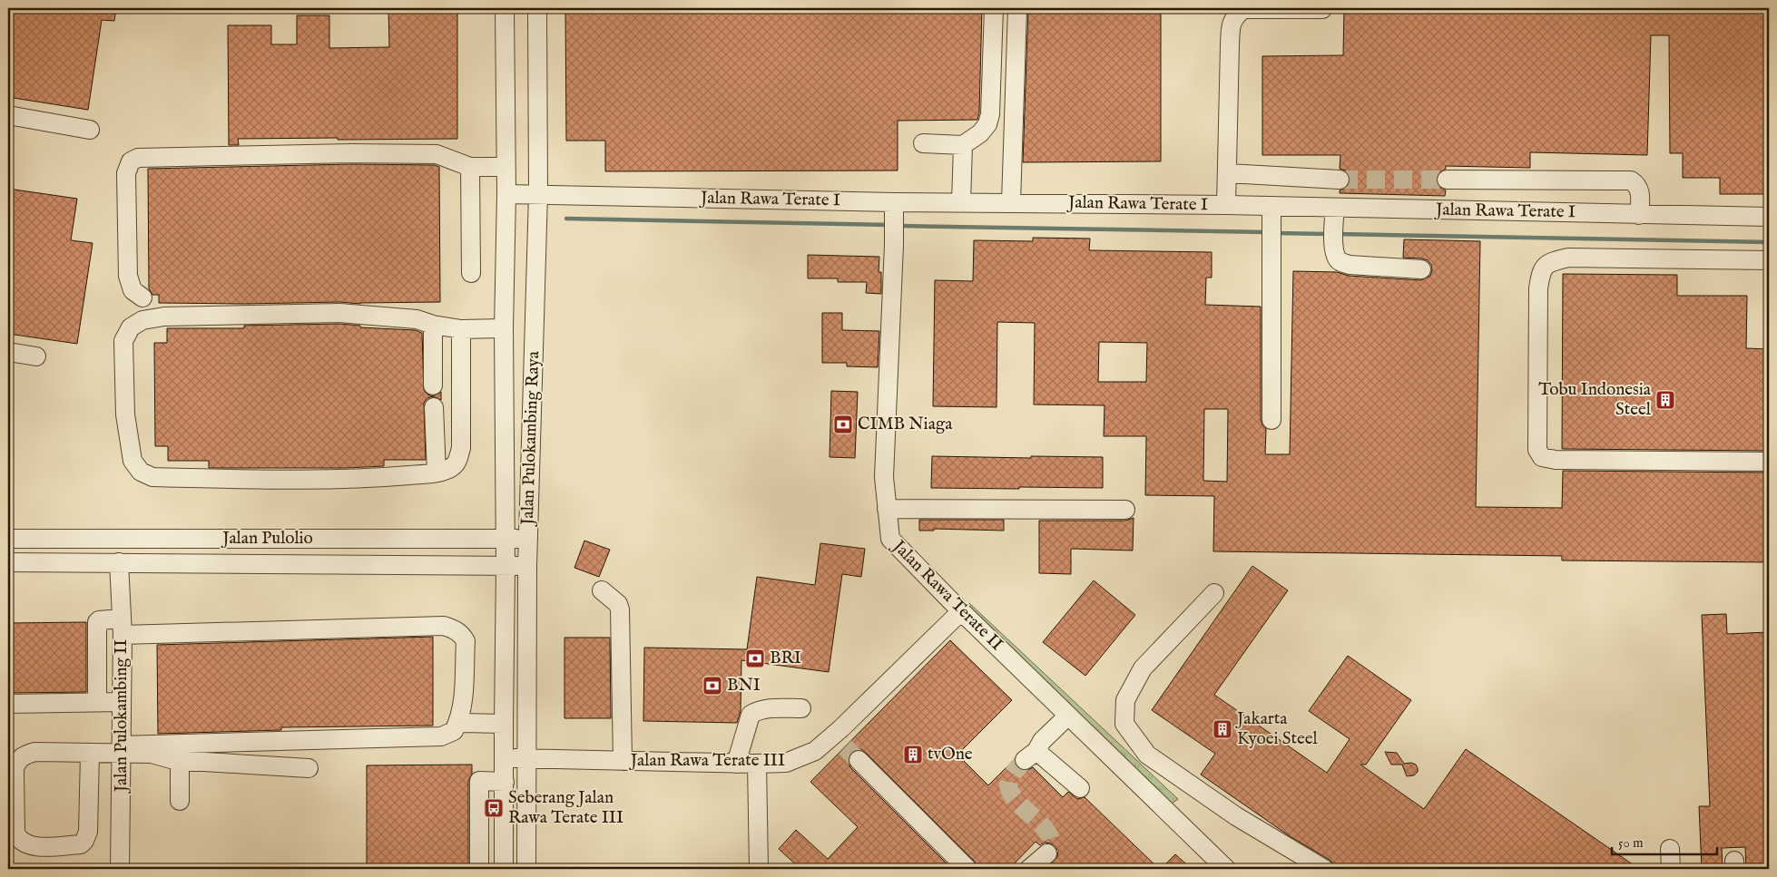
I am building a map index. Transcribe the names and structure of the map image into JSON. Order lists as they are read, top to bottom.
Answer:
{
  "streets": {
    "street": [
      "Jalan Rawa Terate I",
      "Jalan Pulokambing Raya",
      "Jalan Pulolio",
      "Jalan Rawa Terate II",
      "Jalan Pulokambing II",
      "Jalan Rawa Terate III"
    ]
  },
  "crossings": [
    ["Jalan Rawa Terate I", "Jalan Pulokambing Raya"],
    ["Jalan Rawa Terate I", "Jalan Rawa Terate II"],
    ["Jalan Pulokambing Raya", "Jalan Pulolio"],
    ["Jalan Pulokambing Raya", "Jalan Rawa Terate III"],
    ["Jalan Pulolio", "Jalan Pulokambing II"],
    ["Jalan Rawa Terate II", "Jalan Rawa Terate III"]
  ],
  "places": {
    "building": ["Tobu Indonesia Steel", "Jakarta Kyoei Steel", "tvOne"],
    "bank": ["CIMB Niaga", "BRI", "BNI"],
    "bus stop": ["Seberang Jalan Rawa Terate III"]
  },
  "scale_bar": "50 m"
}
